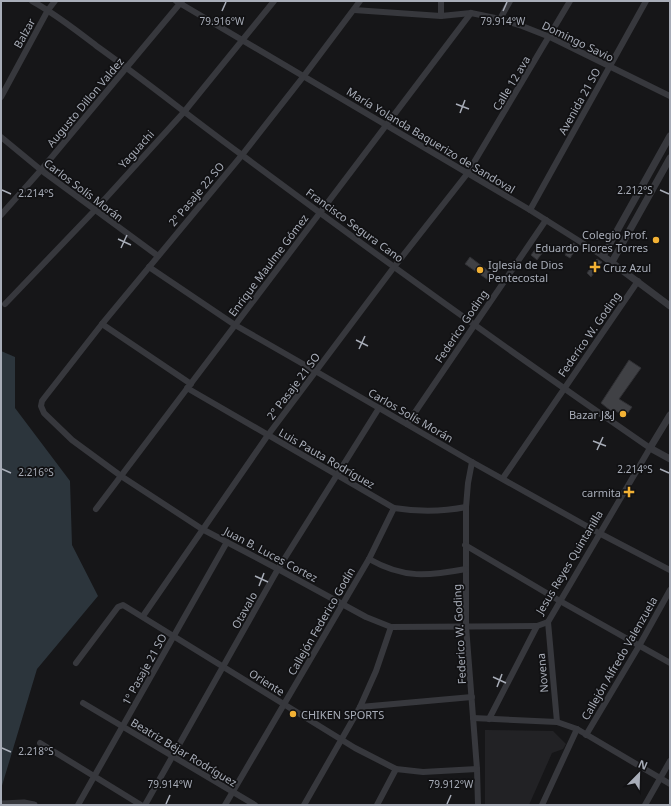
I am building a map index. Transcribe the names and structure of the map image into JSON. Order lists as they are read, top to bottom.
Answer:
{
  "streets": {
    "street": [
      "Balzar",
      "Domingo Savio",
      "Calle 12 ava",
      "Avenida 21 SO",
      "Augusto Dillon Valdez",
      "María Yolanda Baquerizo de Sandoval",
      "Yaguachi",
      "Carlos Solís Morán",
      "2º Pasaje 22 SO",
      "Francisco Segura Cano",
      "Enrique Maulme Gómez",
      "Federico Goding",
      "Federico W. Goding",
      "2° Pasaje 21 SO",
      "Luis Pauta Rodríguez",
      "Juan B. Luces Cortez",
      "Jesus Reyes Quintanilla",
      "Otavalo",
      "Callejón Federico Godín",
      "Callejón Alfredo Valenzuela",
      "1º Pasaje 21 SO",
      "Novena",
      "Oriente",
      "Beatriz Béjar Rodríguez"
    ]
  },
  "crossings": [
    ["Balzar", "Francisco Segura Cano"],
    ["Domingo Savio", "Calle 12 ava"],
    ["Domingo Savio", "Avenida 21 SO"],
    ["Domingo Savio", "2º Pasaje 22 SO"],
    ["Domingo Savio", "Enrique Maulme Gómez"],
    ["Calle 12 ava", "María Yolanda Baquerizo de Sandoval"],
    ["Calle 12 ava", "2° Pasaje 21 SO"],
    ["Avenida 21 SO", "María Yolanda Baquerizo de Sandoval"],
    ["Augusto Dillon Valdez", "María Yolanda Baquerizo de Sandoval"],
    ["Augusto Dillon Valdez", "Carlos Solís Morán"],
    ["Augusto Dillon Valdez", "Francisco Segura Cano"],
    ["María Yolanda Baquerizo de Sandoval", "Yaguachi"],
    ["María Yolanda Baquerizo de Sandoval", "2º Pasaje 22 SO"],
    ["María Yolanda Baquerizo de Sandoval", "Enrique Maulme Gómez"],
    ["María Yolanda Baquerizo de Sandoval", "Federico Goding"],
    ["María Yolanda Baquerizo de Sandoval", "Federico W. Goding"],
    ["María Yolanda Baquerizo de Sandoval", "2° Pasaje 21 SO"],
    ["Yaguachi", "Carlos Solís Morán"],
    ["Yaguachi", "Francisco Segura Cano"],
    ["Carlos Solís Morán", "2º Pasaje 22 SO"],
    ["Carlos Solís Morán", "Enrique Maulme Gómez"],
    ["Carlos Solís Morán", "Federico Goding"],
    ["Carlos Solís Morán", "Federico W. Goding"],
    ["Carlos Solís Morán", "2° Pasaje 21 SO"],
    ["Carlos Solís Morán", "Jesus Reyes Quintanilla"],
    ["Carlos Solís Morán", "Otavalo"],
    ["2º Pasaje 22 SO", "Francisco Segura Cano"],
    ["2º Pasaje 22 SO", "Luis Pauta Rodríguez"],
    ["2º Pasaje 22 SO", "Juan B. Luces Cortez"],
    ["Francisco Segura Cano", "Enrique Maulme Gómez"],
    ["Francisco Segura Cano", "Federico Goding"],
    ["Francisco Segura Cano", "Federico W. Goding"],
    ["Francisco Segura Cano", "2° Pasaje 21 SO"],
    ["Francisco Segura Cano", "Jesus Reyes Quintanilla"],
    ["Enrique Maulme Gómez", "Luis Pauta Rodríguez"],
    ["Enrique Maulme Gómez", "Juan B. Luces Cortez"],
    ["Federico W. Goding", "Luis Pauta Rodríguez"],
    ["Federico W. Goding", "Juan B. Luces Cortez"],
    ["Federico W. Goding", "Oriente"],
    ["2° Pasaje 21 SO", "Luis Pauta Rodríguez"],
    ["2° Pasaje 21 SO", "Juan B. Luces Cortez"],
    ["2° Pasaje 21 SO", "Oriente"],
    ["Luis Pauta Rodríguez", "Otavalo"],
    ["Luis Pauta Rodríguez", "Callejón Federico Godín"],
    ["Juan B. Luces Cortez", "Jesus Reyes Quintanilla"],
    ["Juan B. Luces Cortez", "Otavalo"],
    ["Juan B. Luces Cortez", "Callejón Federico Godín"],
    ["Juan B. Luces Cortez", "1º Pasaje 21 SO"],
    ["Jesus Reyes Quintanilla", "Novena"],
    ["Otavalo", "Oriente"],
    ["Otavalo", "Beatriz Béjar Rodríguez"],
    ["Callejón Federico Godín", "Oriente"],
    ["Callejón Federico Godín", "Beatriz Béjar Rodríguez"],
    ["1º Pasaje 21 SO", "Oriente"],
    ["1º Pasaje 21 SO", "Beatriz Béjar Rodríguez"]
  ],
  "places": {
    "other": [
      "Colegio Prof. Eduardo Flores Torres",
      "Iglesia de Dios Pentecostal",
      "Bazar J&J",
      "CHIKEN SPORTS"
    ],
    "health": ["Cruz Azul", "carmita"]
  },
  "north": "top right",
  "coordinates": [
    "79.916°W",
    "79.914°W",
    "2.212°S",
    "2.214°S",
    "2.216°S",
    "2.218°S",
    "79.912°W"
  ]
}
